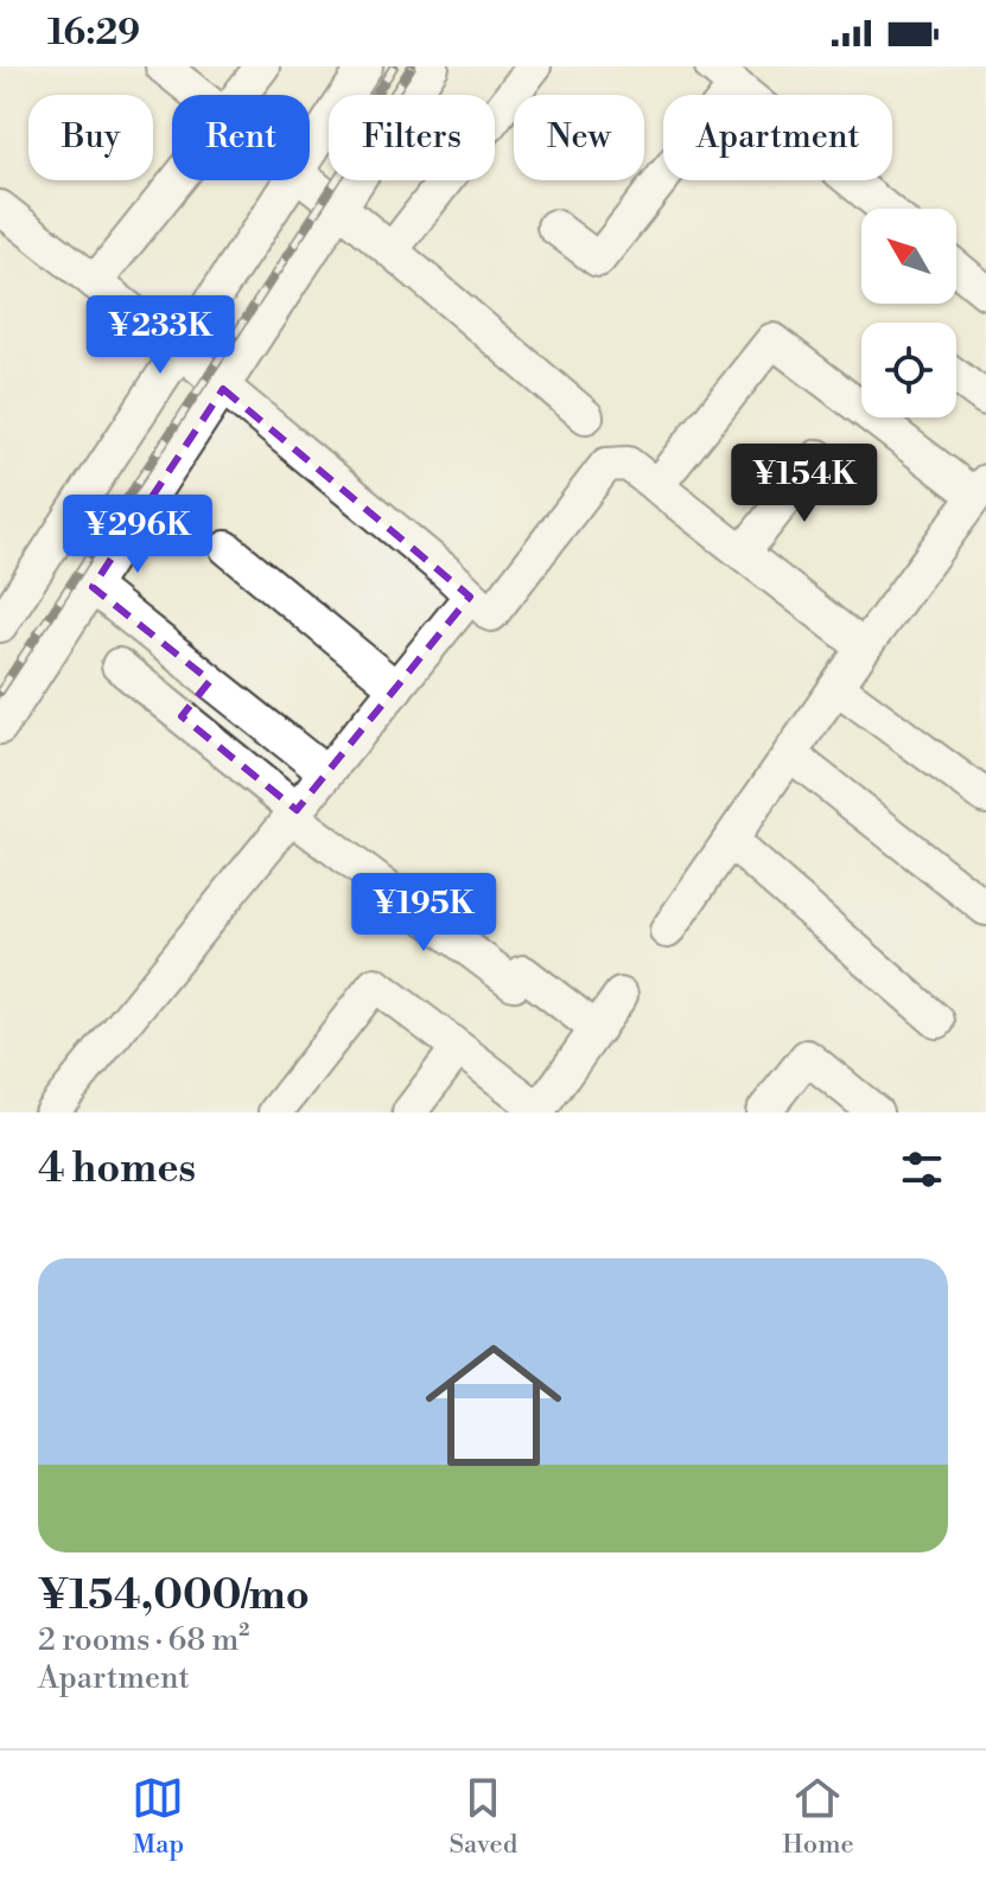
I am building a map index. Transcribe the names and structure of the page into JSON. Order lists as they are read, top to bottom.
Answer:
{
  "north": "top left",
  "page": {
    "status": "16:29",
    "chip": [
      "Buy",
      "Rent",
      "Filters",
      "New",
      "Apartment"
    ],
    "price": [
      "¥233K",
      "¥154K",
      "¥296K",
      "¥195K"
    ],
    "heading": "4 homes",
    "list": [
      {
        "name": "¥154,000/mo",
        "note": "2 rooms · 68 m² · Apartment"
      }
    ],
    "tabs": ["Map", "Saved", "Home"]
  }
}
